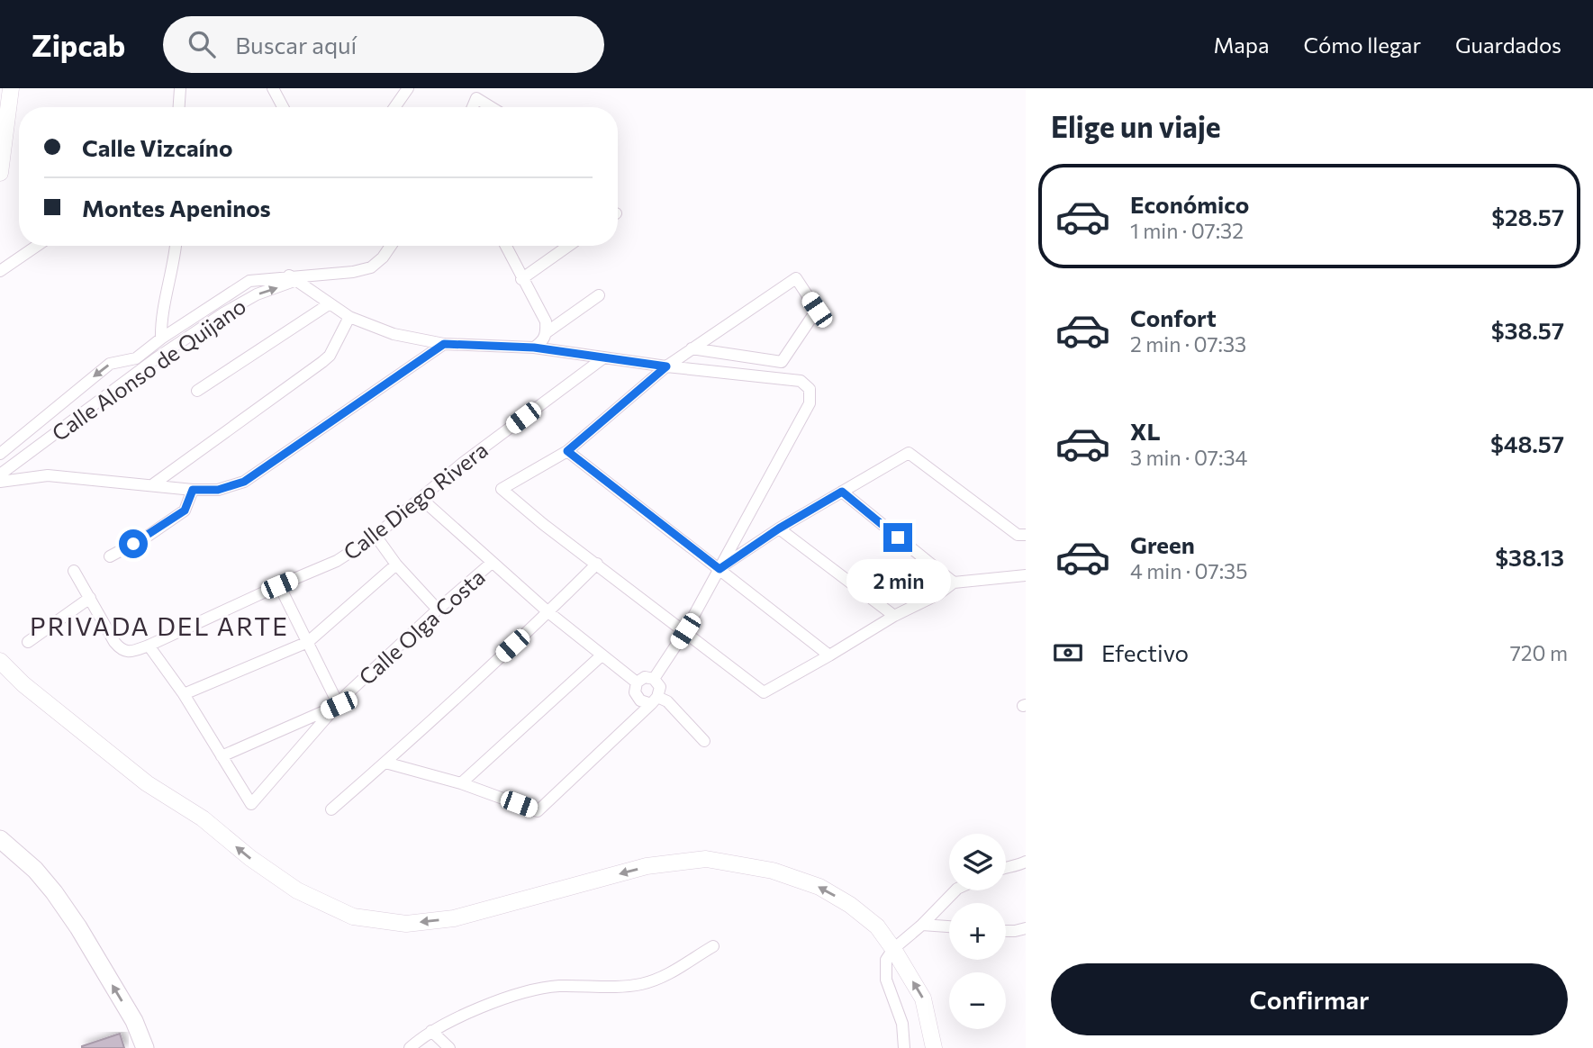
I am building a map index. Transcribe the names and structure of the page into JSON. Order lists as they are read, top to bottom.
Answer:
{
  "streets": {
    "street": ["Calle Alonso de Quijano", "Calle Diego Rivera", "Calle Olga Costa"]
  },
  "districts": ["PRIVADA DEL ARTE"],
  "page": {
    "header": "Zipcab",
    "search": "Buscar aquí",
    "nav": ["Mapa", "Cómo llegar", "Guardados"],
    "heading": "Elige un viaje",
    "banner": ["Calle Vizcaíno", "Montes Apeninos"],
    "list": [
      {
        "name": "Económico",
        "note": "1 min · 07:32",
        "value": "$28.57"
      },
      {
        "name": "Confort",
        "note": "2 min · 07:33",
        "value": "$38.57"
      },
      {
        "name": "XL",
        "note": "3 min · 07:34",
        "value": "$48.57"
      },
      {
        "name": "Green",
        "note": "4 min · 07:35",
        "value": "$38.13"
      }
    ],
    "bubble": "2 min",
    "pay": ["Efectivo", "720 m"],
    "map_buttons": ["+", "−"],
    "buttons": "Confirmar"
  }
}
